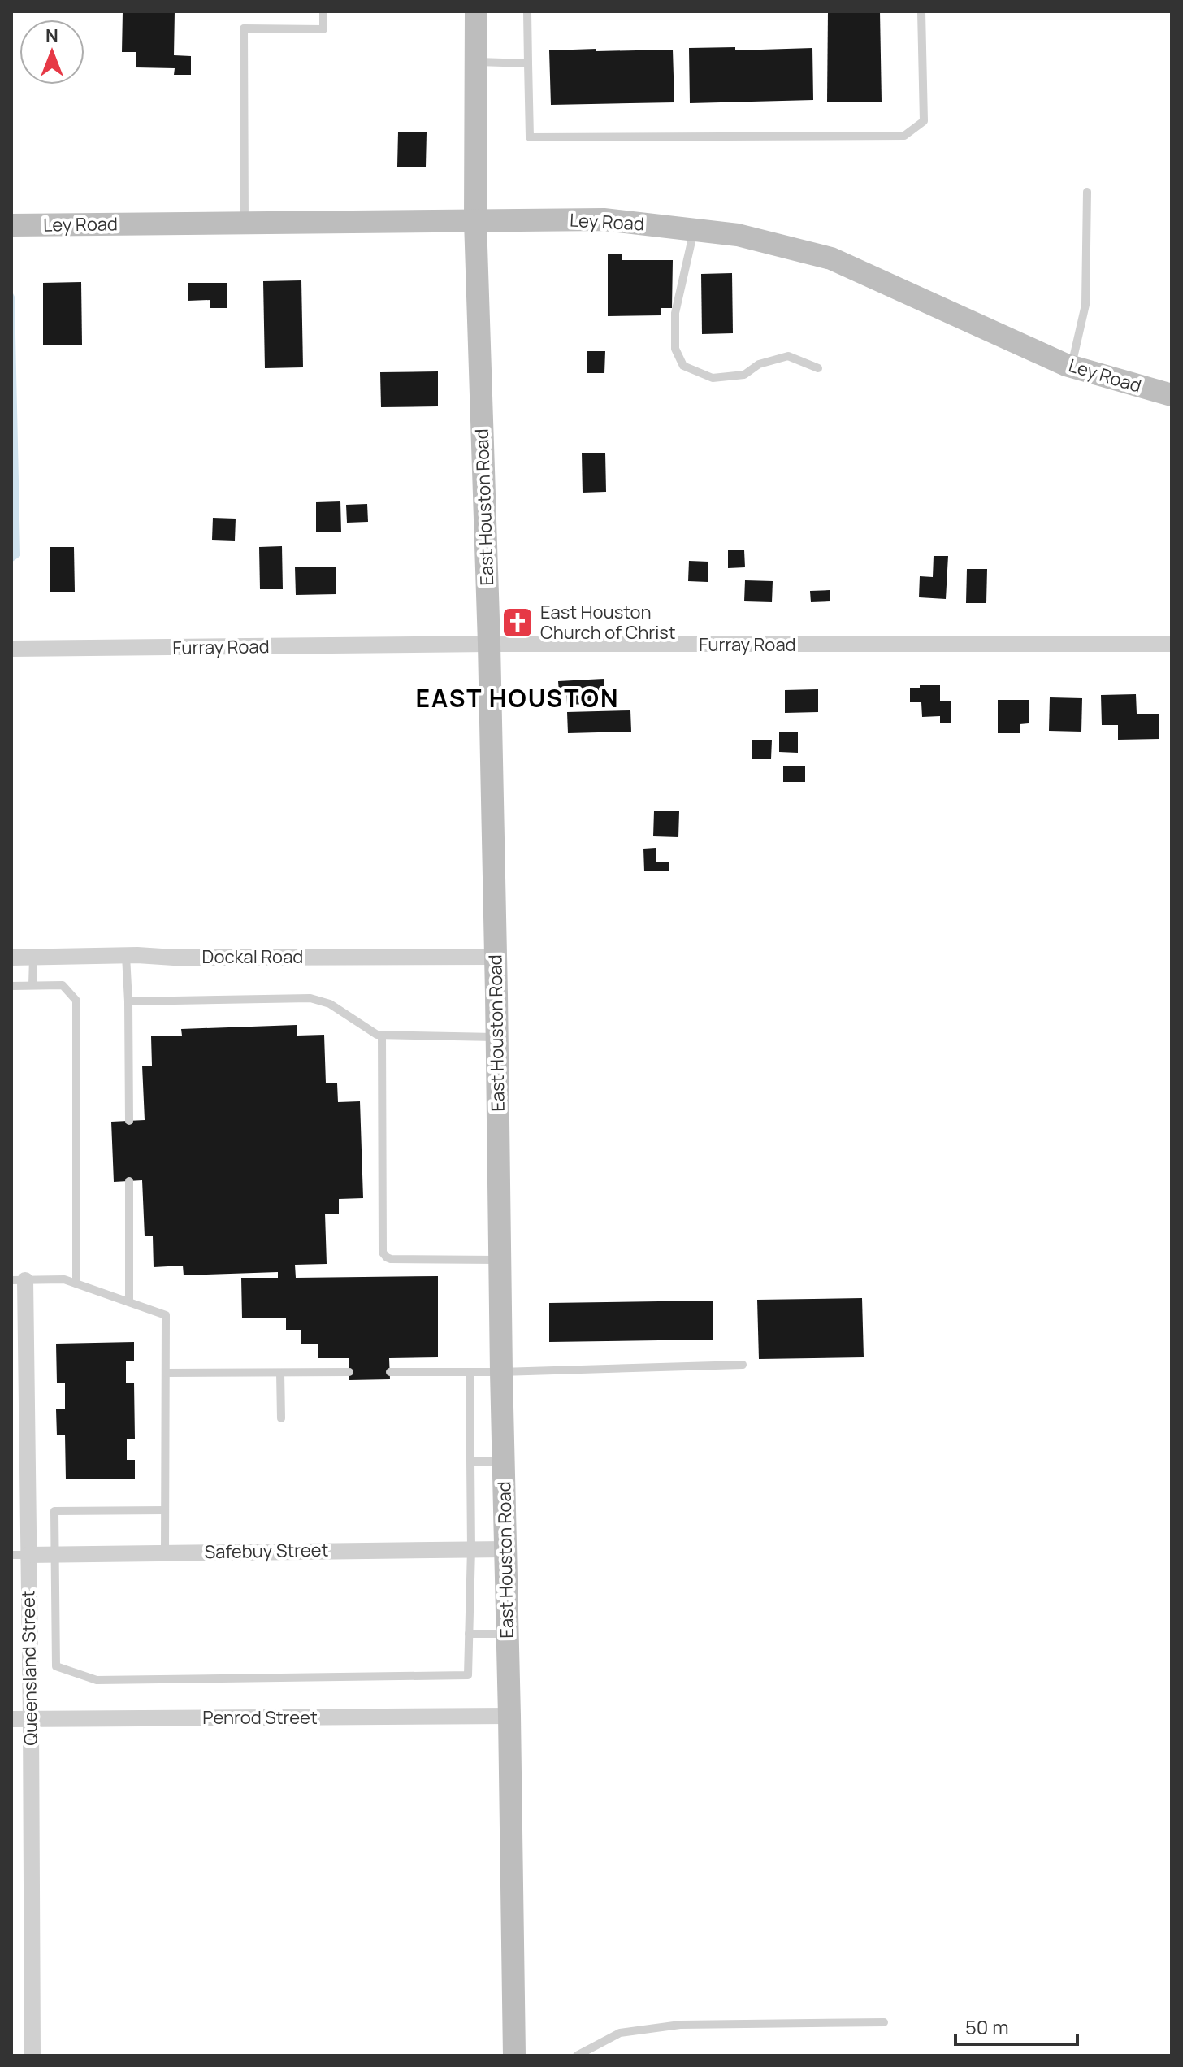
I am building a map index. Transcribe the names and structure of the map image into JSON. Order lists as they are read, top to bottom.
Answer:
{
  "streets": {
    "street": [
      "Ley Road",
      "East Houston Road",
      "Furray Road",
      "Dockal Road",
      "Safebuy Street",
      "Queensland Street",
      "Penrod Street"
    ]
  },
  "crossings": [
    ["Ley Road", "East Houston Road"],
    ["East Houston Road", "Furray Road"],
    ["East Houston Road", "Dockal Road"],
    ["East Houston Road", "Safebuy Street"],
    ["East Houston Road", "Penrod Street"],
    ["Safebuy Street", "Queensland Street"],
    ["Queensland Street", "Penrod Street"]
  ],
  "districts": ["EAST HOUSTON"],
  "places": {
    "church": ["East Houston Church of Christ"]
  },
  "scale_bar": "50 m",
  "north": "top"
}
